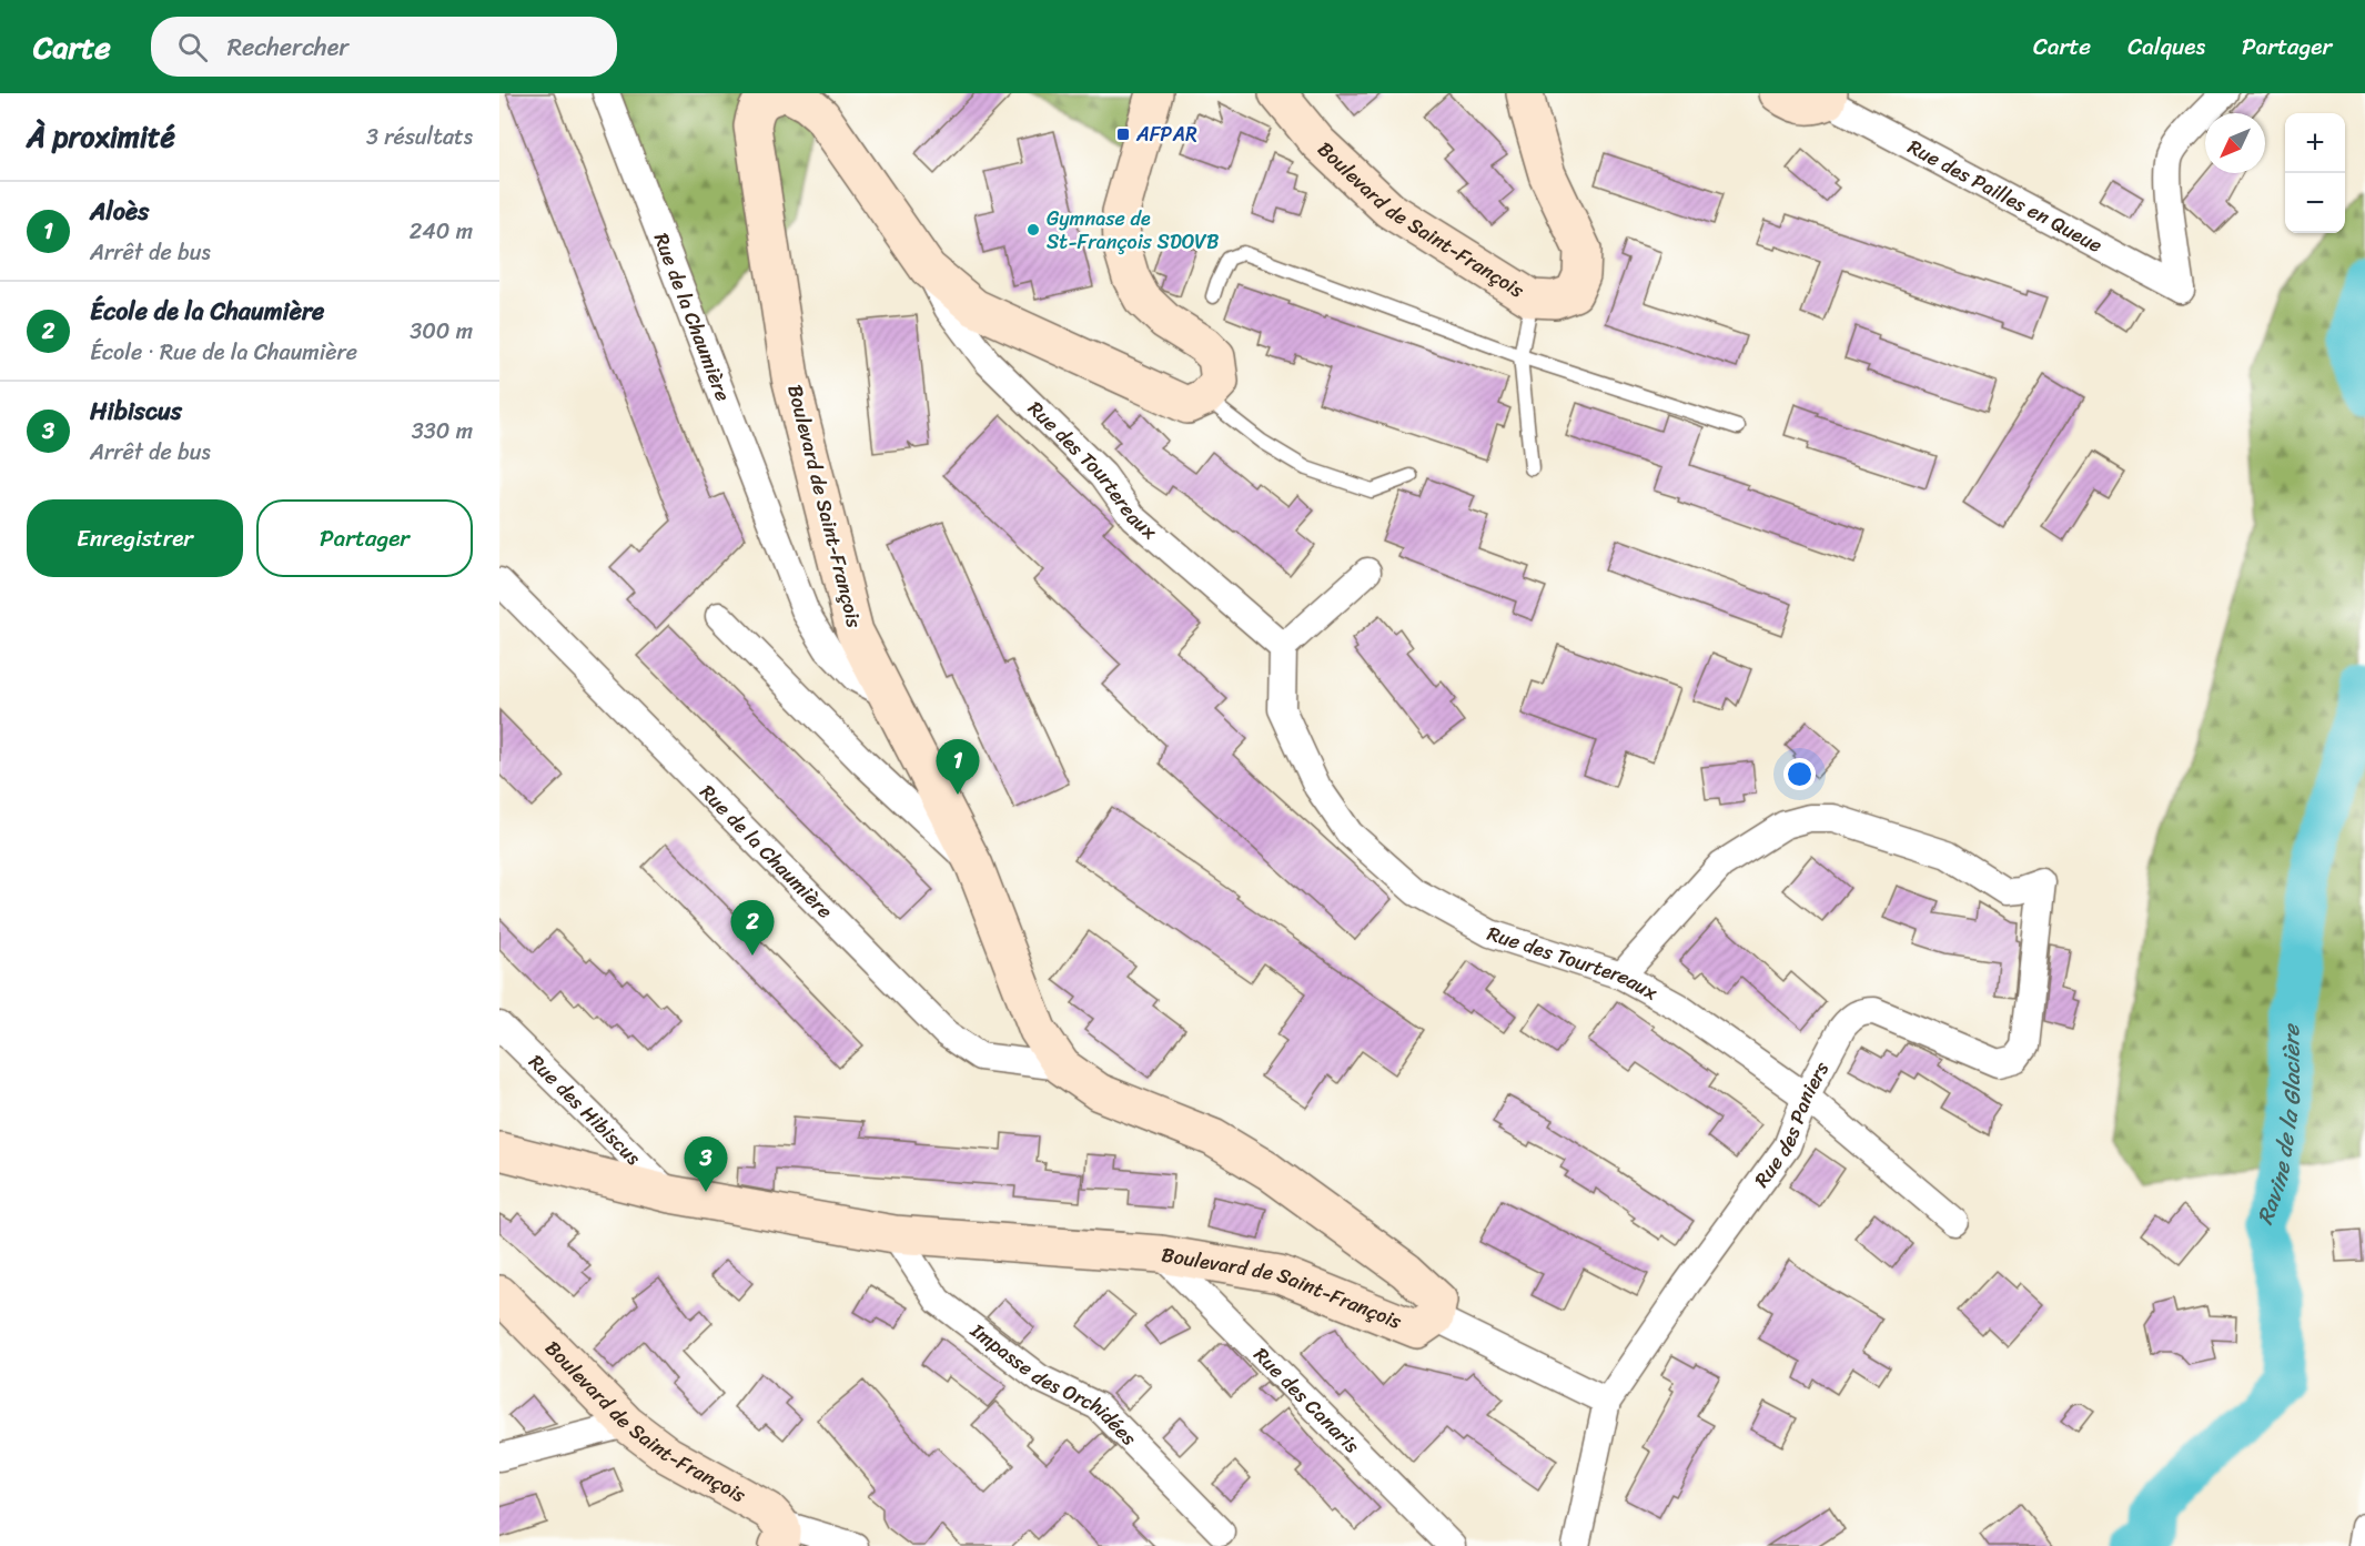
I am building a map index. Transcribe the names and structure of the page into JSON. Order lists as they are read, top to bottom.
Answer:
{
  "streets": {
    "main road": ["Boulevard de Saint-François"],
    "street": [
      "Rue des Pailles en Queue",
      "Rue de la Chaumière",
      "Rue des Tourtereaux",
      "Rue des Hibiscus",
      "Rue des Paniers",
      "Impasse des Orchidées",
      "Rue des Canaris"
    ]
  },
  "crossings": [
    ["Boulevard de Saint-François", "Rue de la Chaumière"],
    ["Boulevard de Saint-François", "Rue des Tourtereaux"],
    ["Boulevard de Saint-François", "Rue des Hibiscus"],
    ["Boulevard de Saint-François", "Impasse des Orchidées"],
    ["Boulevard de Saint-François", "Rue des Canaris"],
    ["Rue des Tourtereaux", "Rue des Paniers"]
  ],
  "water": ["Ravine de la Glacière"],
  "places": {
    "transit": ["AFPAR"],
    "other": ["Gymnase de St-François SDOVB"]
  },
  "north": "bottom left",
  "page": {
    "header": "Carte",
    "search": "Rechercher",
    "nav": ["Carte", "Calques", "Partager"],
    "heading": ["À proximité", "3 résultats"],
    "map_buttons": ["+", "−"],
    "list": [
      {
        "mark": "1",
        "name": "Aloès",
        "note": "Arrêt de bus",
        "value": "240 m"
      },
      {
        "mark": "2",
        "name": "École de la Chaumière",
        "note": "École · Rue de la Chaumière",
        "value": "300 m"
      },
      {
        "mark": "3",
        "name": "Hibiscus",
        "note": "Arrêt de bus",
        "value": "330 m"
      }
    ],
    "buttons": ["Enregistrer", "Partager"],
    "pins": ["1", "2", "3"]
  }
}
